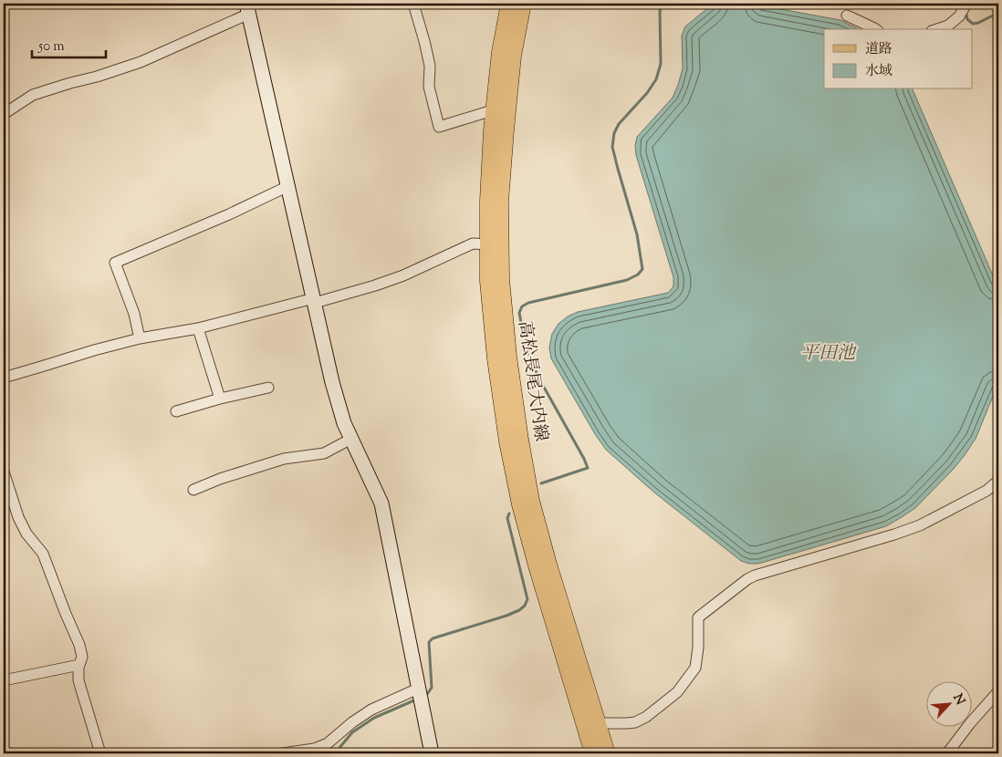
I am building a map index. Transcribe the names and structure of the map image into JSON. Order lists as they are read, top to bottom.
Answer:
{
  "streets": {
    "main road": ["高松長尾大内線"]
  },
  "water": ["平田池"],
  "legend": ["道路", "水域"],
  "scale_bar": "50 m",
  "north": "top right"
}
